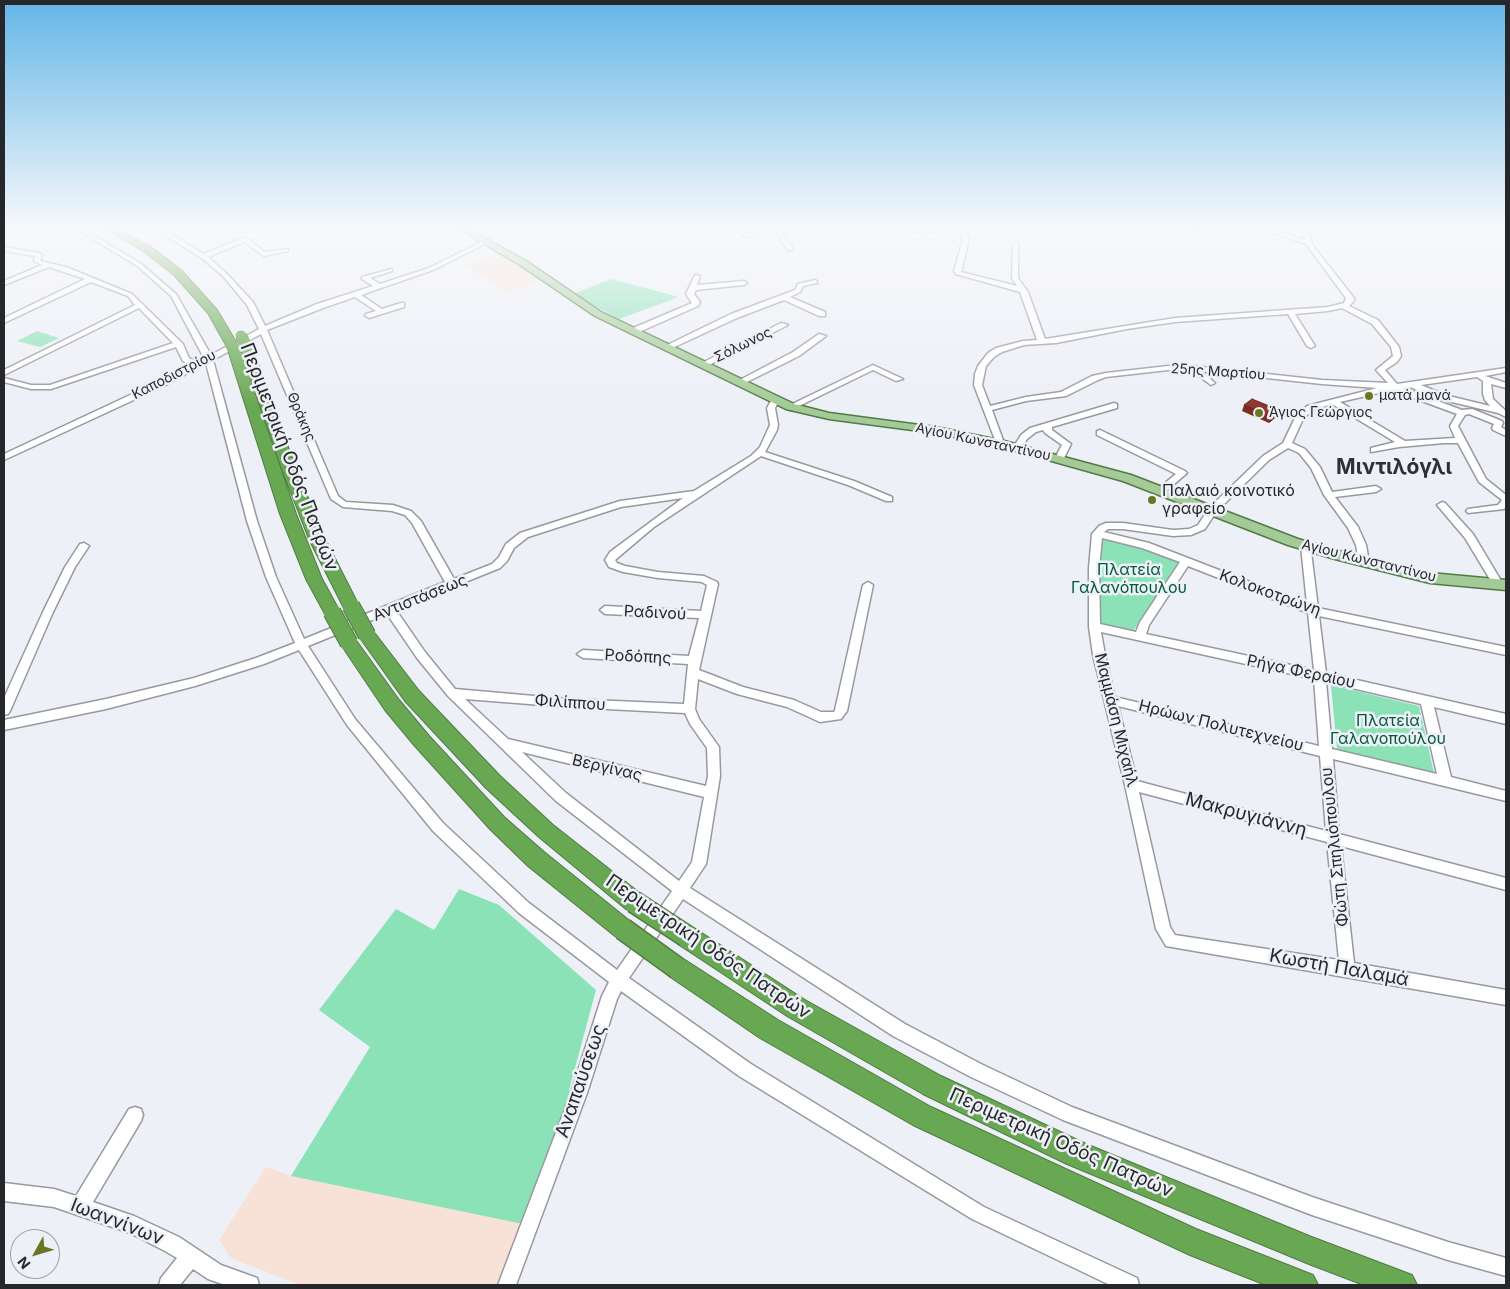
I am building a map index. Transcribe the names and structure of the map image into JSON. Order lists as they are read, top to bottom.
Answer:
{
  "streets": {
    "highway": ["Περιμετρική Οδός Πατρών"],
    "main road": ["Αγίου Κωνσταντίνου"],
    "street": [
      "Σόλωνος",
      "25ης Μαρτίου",
      "Καποδιστρίου",
      "Θράκης",
      "Κολοκοτρώνη",
      "Αντιστάσεως",
      "Ραδινού",
      "Ροδόπης",
      "Ρήγα Φεραίου",
      "Φιλίππου",
      "Μαμμάση Μιχαήλ",
      "Ηρώων Πολυτεχνείου",
      "Βεργίνας",
      "Μακρυγιάννη",
      "Φώτη Σπηλιόπουλου",
      "Κωστή Παλαμά",
      "Αναπαύσεως",
      "Ιωαννίνων"
    ]
  },
  "crossings": [
    ["Σόλωνος", "Αγίου Κωνσταντίνου"],
    ["Καποδιστρίου", "Θράκης"],
    ["Θράκης", "Αντιστάσεως"],
    ["Αγίου Κωνσταντίνου", "Αντιστάσεως"],
    ["Αγίου Κωνσταντίνου", "Φώτη Σπηλιόπουλου"],
    ["Κολοκοτρώνη", "Μαμμάση Μιχαήλ"],
    ["Κολοκοτρώνη", "Φώτη Σπηλιόπουλου"],
    ["Ρήγα Φεραίου", "Μαμμάση Μιχαήλ"],
    ["Ρήγα Φεραίου", "Φώτη Σπηλιόπουλου"],
    ["Φιλίππου", "Αναπαύσεως"],
    ["Μαμμάση Μιχαήλ", "Ηρώων Πολυτεχνείου"],
    ["Μαμμάση Μιχαήλ", "Μακρυγιάννη"],
    ["Μαμμάση Μιχαήλ", "Κωστή Παλαμά"],
    ["Ηρώων Πολυτεχνείου", "Φώτη Σπηλιόπουλου"],
    ["Βεργίνας", "Αναπαύσεως"],
    ["Μακρυγιάννη", "Φώτη Σπηλιόπουλου"],
    ["Φώτη Σπηλιόπουλου", "Κωστή Παλαμά"]
  ],
  "districts": ["Μιντιλόγλι"],
  "parks": ["Πλατεία Γαλανόπουλου", "Πλατεία Γαλανοπούλου"],
  "places": ["ματά μανά", "Άγιος Γεώργιος", "Παλαιό κοινοτικό γραφείο"],
  "north": "bottom left"
}
